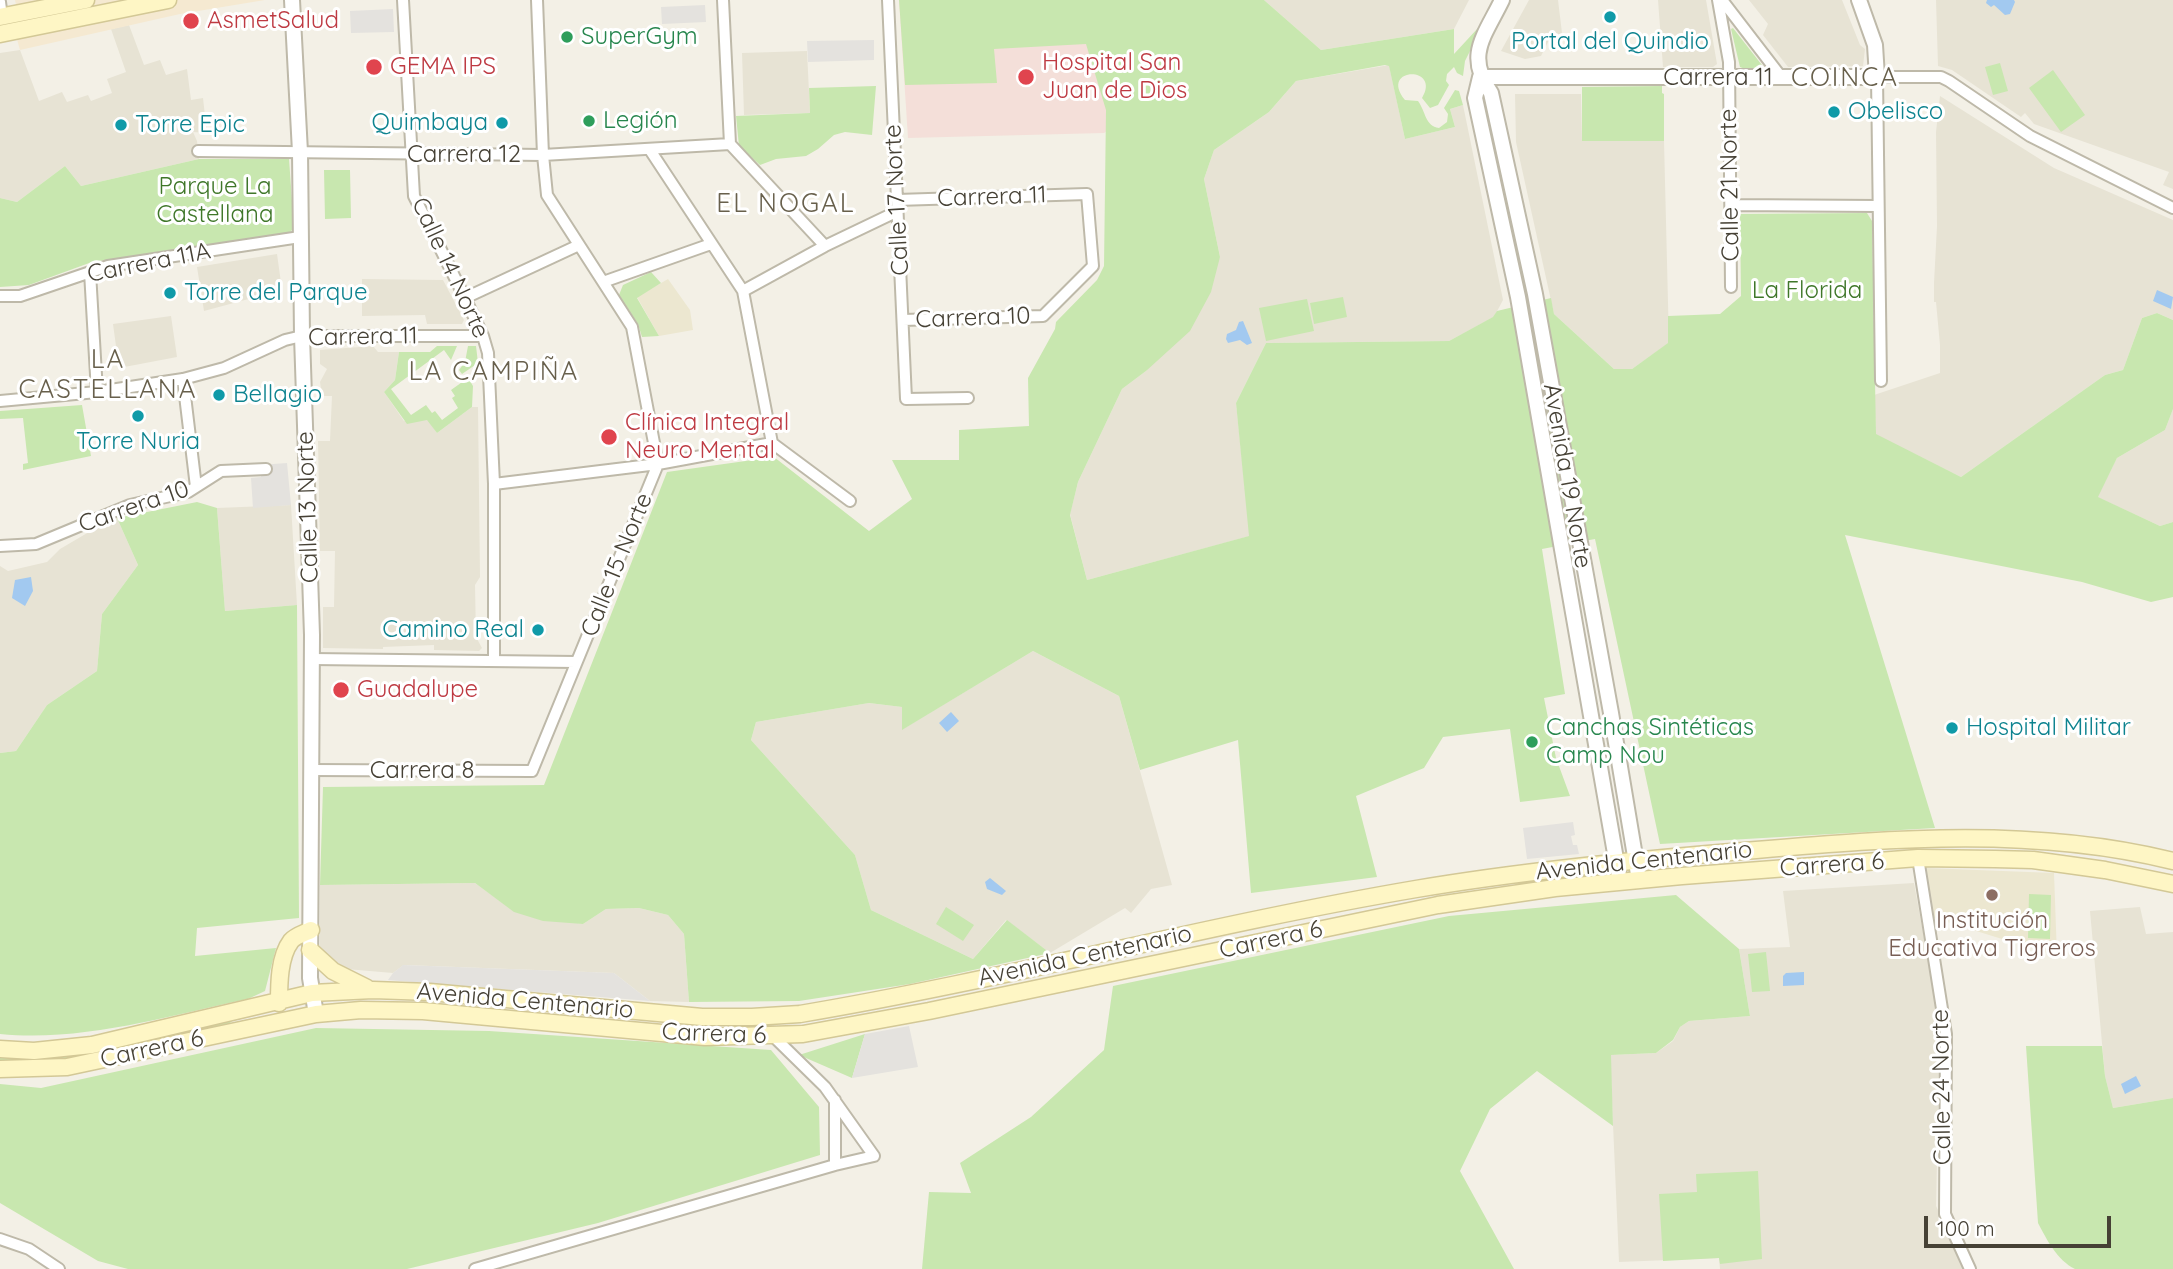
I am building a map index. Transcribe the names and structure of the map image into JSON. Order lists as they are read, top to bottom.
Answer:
{
  "streets": {
    "main road": ["Avenida Centenario", "Carrera 6"],
    "street": [
      "Carrera 11",
      "Carrera 12",
      "Calle 21 Norte",
      "Calle 17 Norte",
      "Carrera 11A",
      "Calle 14 Norte",
      "Carrera 10",
      "Avenida 19 Norte",
      "Calle 13 Norte",
      "Calle 15 Norte",
      "Carrera 8",
      "Calle 24 Norte"
    ]
  },
  "crossings": [
    ["Carrera 11", "Calle 21 Norte"],
    ["Carrera 11", "Calle 17 Norte"],
    ["Carrera 11", "Calle 14 Norte"],
    ["Carrera 11", "Carrera 10"],
    ["Carrera 11", "Avenida 19 Norte"],
    ["Carrera 11", "Calle 13 Norte"],
    ["Carrera 12", "Calle 14 Norte"],
    ["Carrera 12", "Calle 13 Norte"],
    ["Carrera 12", "Calle 15 Norte"],
    ["Calle 17 Norte", "Carrera 10"],
    ["Carrera 11A", "Calle 13 Norte"],
    ["Avenida 19 Norte", "Avenida Centenario"],
    ["Avenida 19 Norte", "Carrera 6"],
    ["Calle 13 Norte", "Carrera 8"],
    ["Calle 13 Norte", "Avenida Centenario"],
    ["Calle 13 Norte", "Carrera 6"],
    ["Calle 15 Norte", "Carrera 8"],
    ["Carrera 6", "Calle 24 Norte"]
  ],
  "districts": [
    "COINCA",
    "EL NOGAL",
    "LA CASTELLANA",
    "LA CAMPIÑA"
  ],
  "parks": ["Parque La Castellana", "La Florida"],
  "places": [
    "Portal del Quindio",
    "AsmetSalud",
    "SuperGym",
    "GEMA IPS",
    "Hospital San Juan de Dios",
    "Obelisco",
    "Legión",
    "Quimbaya",
    "Torre Epic",
    "Torre del Parque",
    "Bellagio",
    "Torre Nuria",
    "Clínica Integral Neuro Mental",
    "Camino Real",
    "Guadalupe",
    "Hospital Militar",
    "Canchas Sintéticas Camp Nou",
    "Institución Educativa Tigreros"
  ],
  "scale_bar": "100 m"
}
